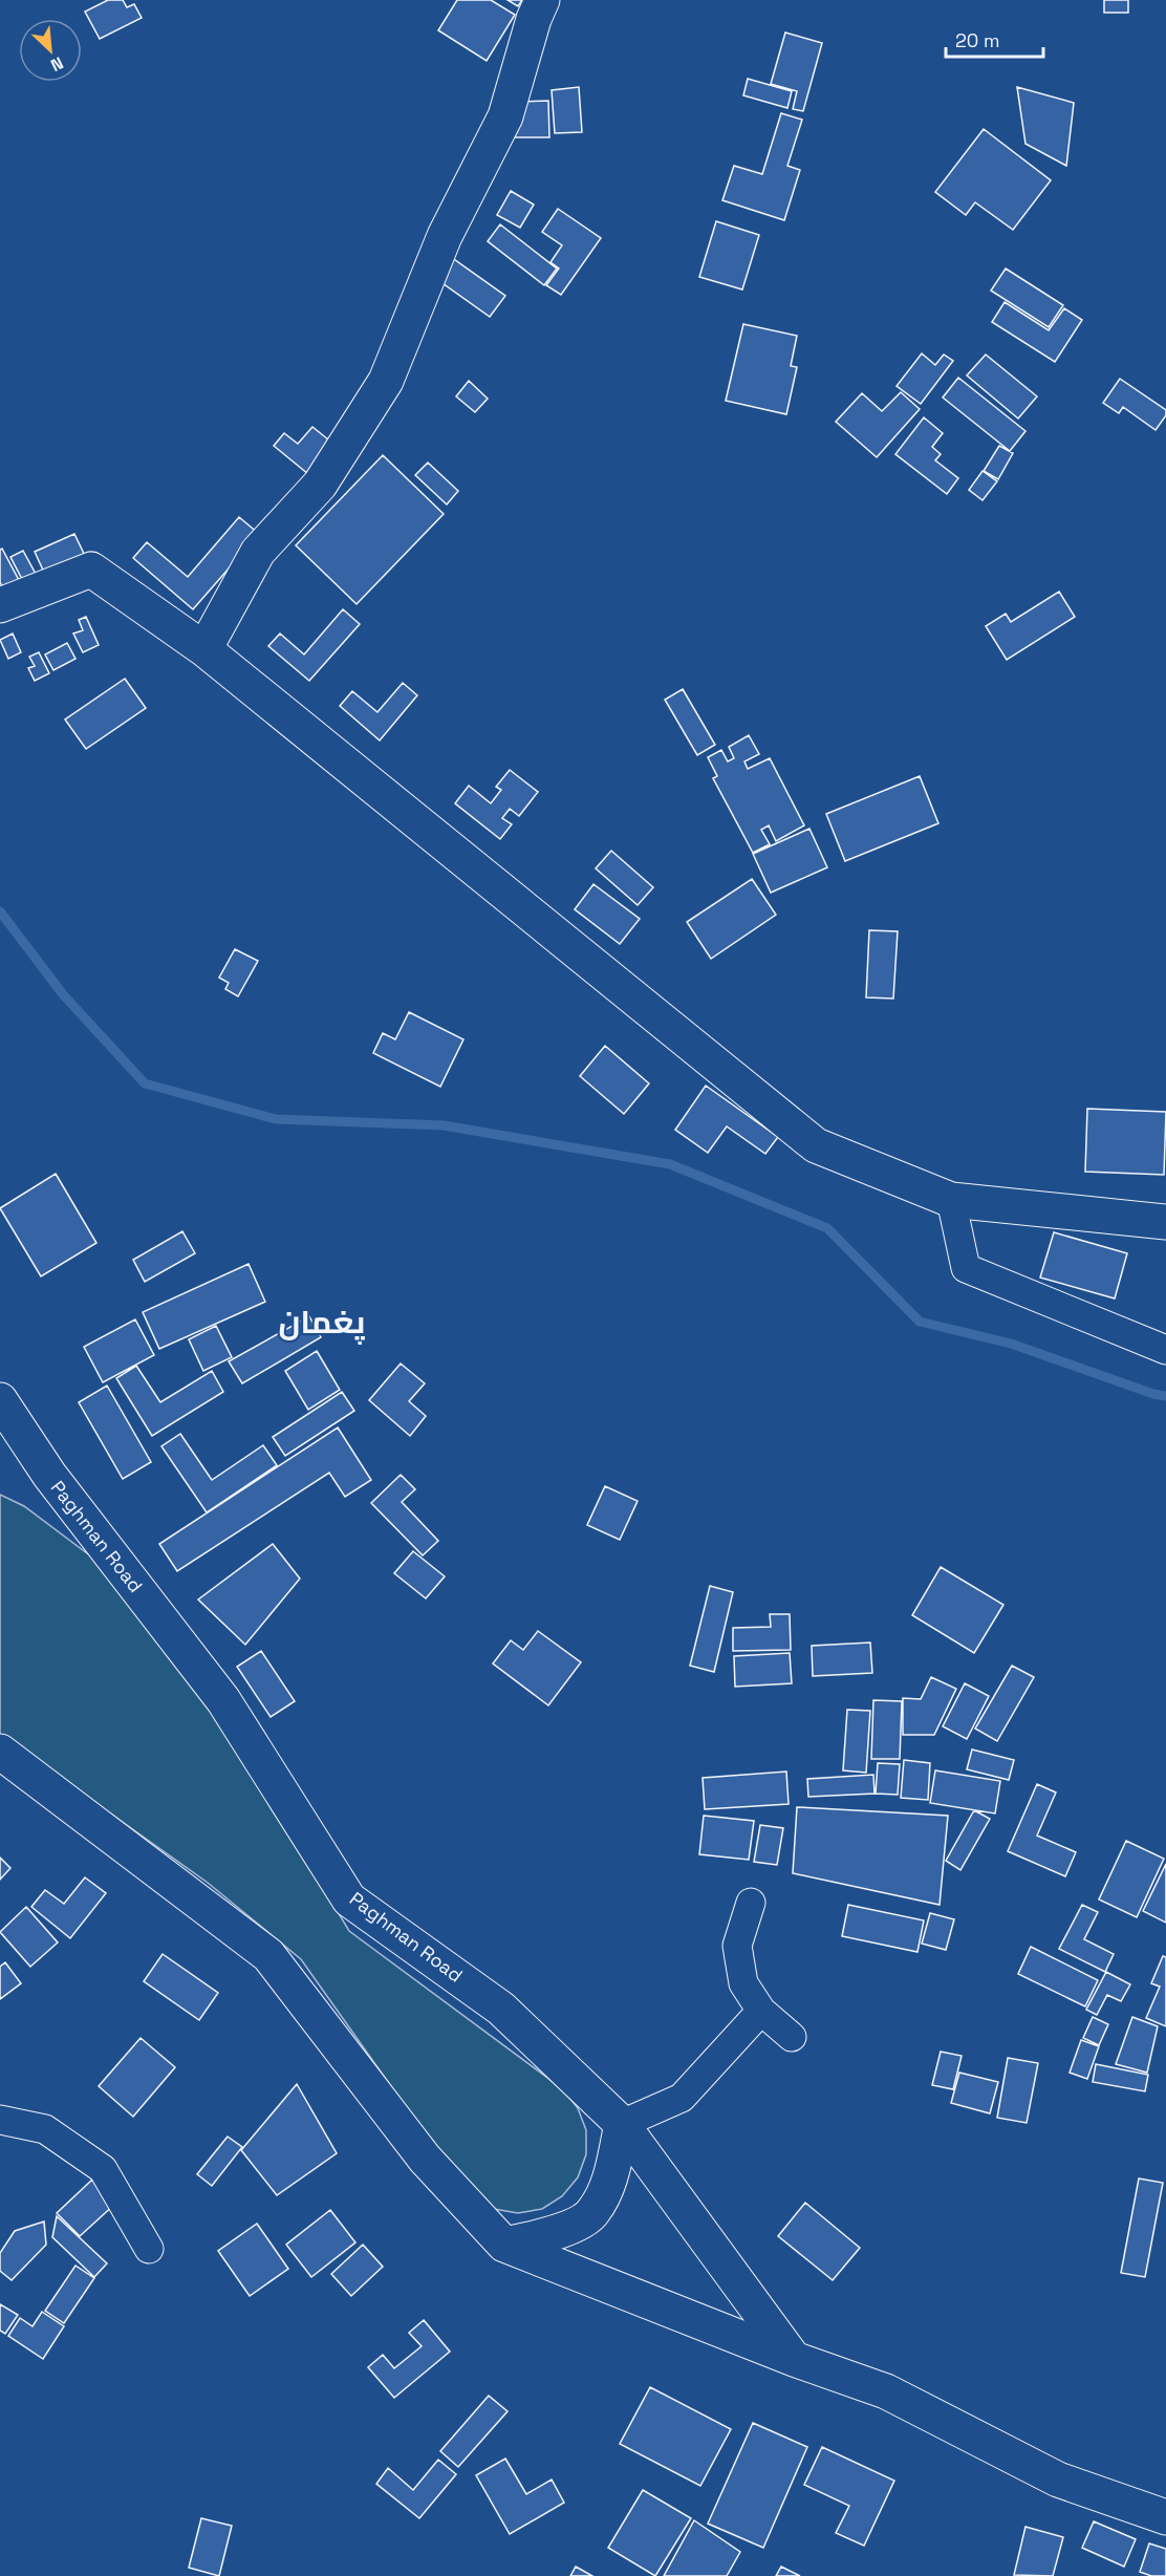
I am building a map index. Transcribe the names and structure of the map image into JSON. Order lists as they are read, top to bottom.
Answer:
{
  "streets": {
    "main road": ["Paghman Road"]
  },
  "districts": ["پغمان"],
  "scale_bar": "20 m",
  "north": "bottom right"
}
